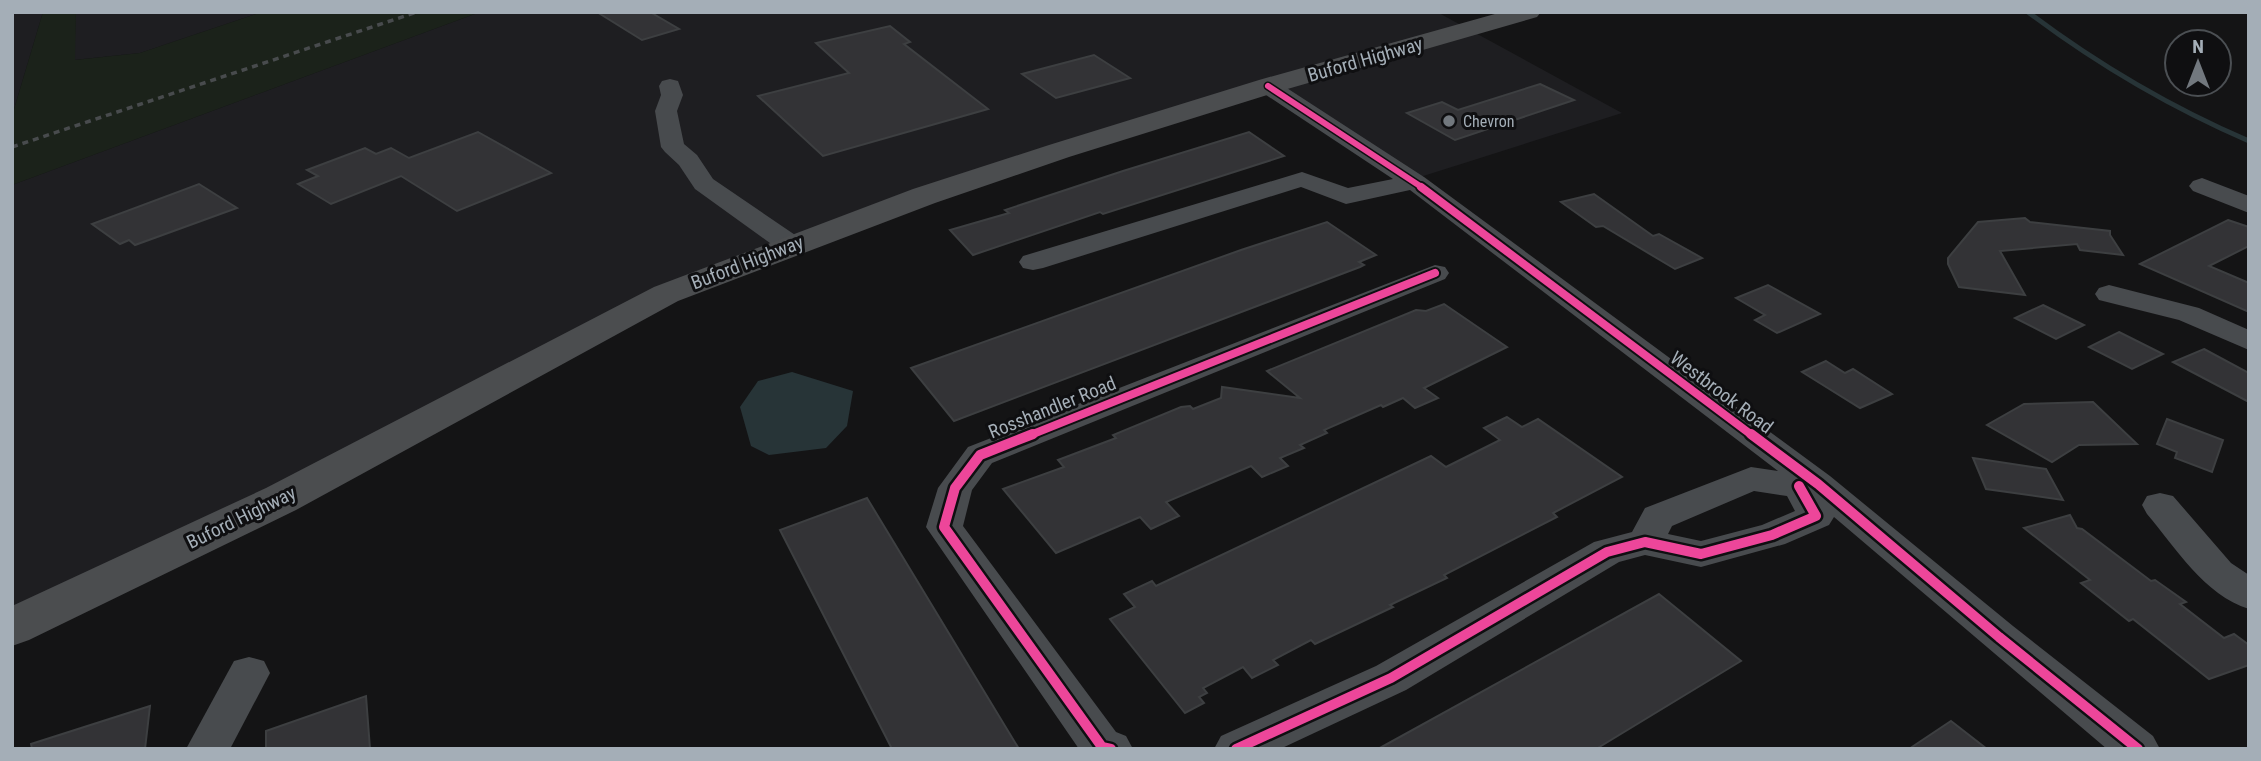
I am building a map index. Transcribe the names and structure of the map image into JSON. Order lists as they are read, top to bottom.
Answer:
{
  "streets": {
    "main road": ["Buford Highway"],
    "street": ["Westbrook Road", "Rosshandler Road"]
  },
  "crossings": [
    ["Buford Highway", "Westbrook Road"]
  ],
  "places": ["Chevron"],
  "north": "top"
}
